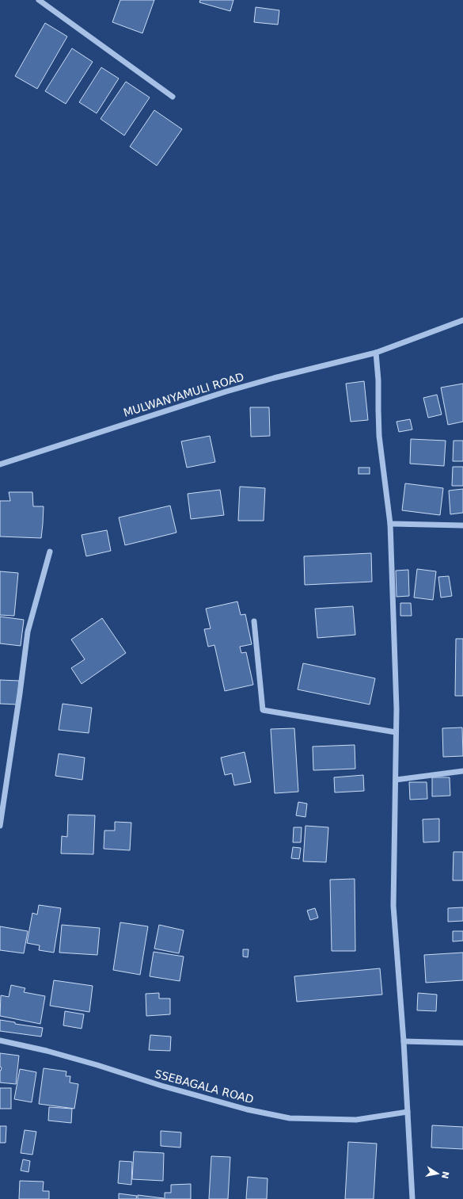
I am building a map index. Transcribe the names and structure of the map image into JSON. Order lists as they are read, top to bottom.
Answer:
{
  "streets": {
    "street": ["MULWANYAMULI ROAD", "SSEBAGALA ROAD"]
  },
  "north": "right"
}
